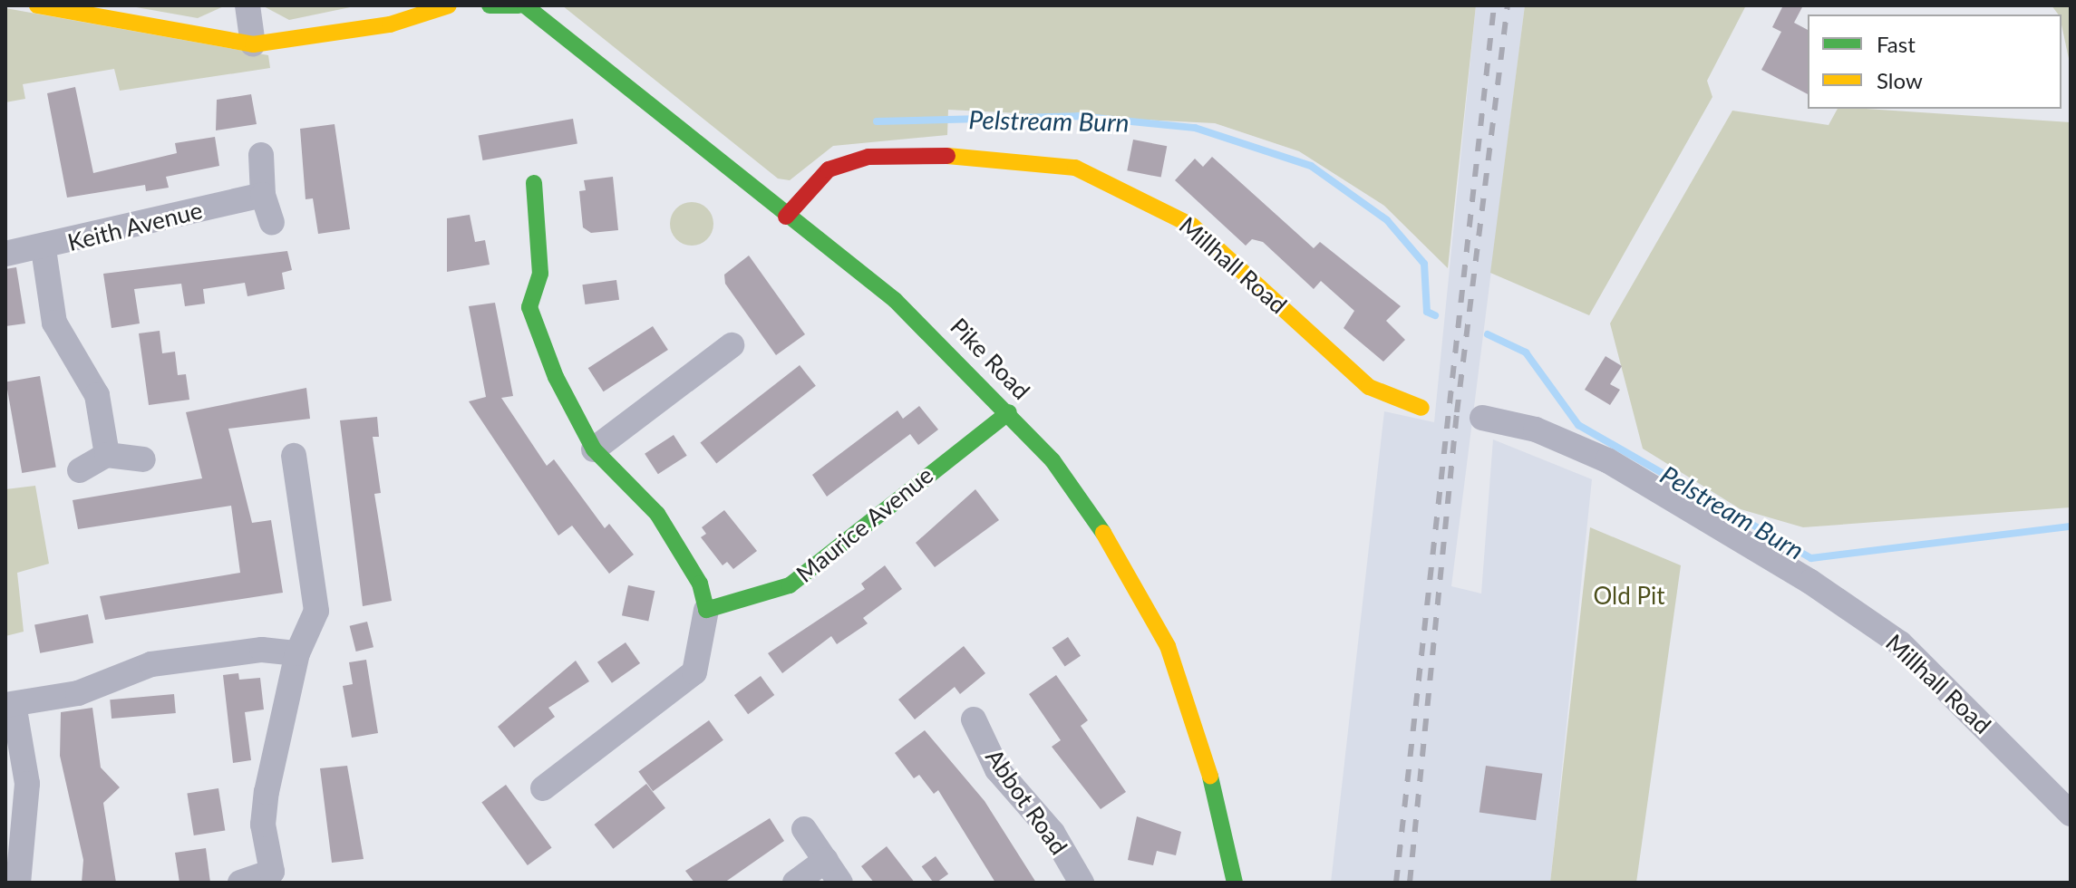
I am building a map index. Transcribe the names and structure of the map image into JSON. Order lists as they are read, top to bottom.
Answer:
{
  "streets": {
    "street": [
      "Keith Avenue",
      "Millhall Road",
      "Pike Road",
      "Maurice Avenue",
      "Abbot Road"
    ]
  },
  "crossings": [
    ["Millhall Road", "Pike Road"],
    ["Pike Road", "Maurice Avenue"]
  ],
  "water": ["Pelstream Burn"],
  "parks": ["Old Pit"],
  "legend": ["Fast", "Slow"]
}
